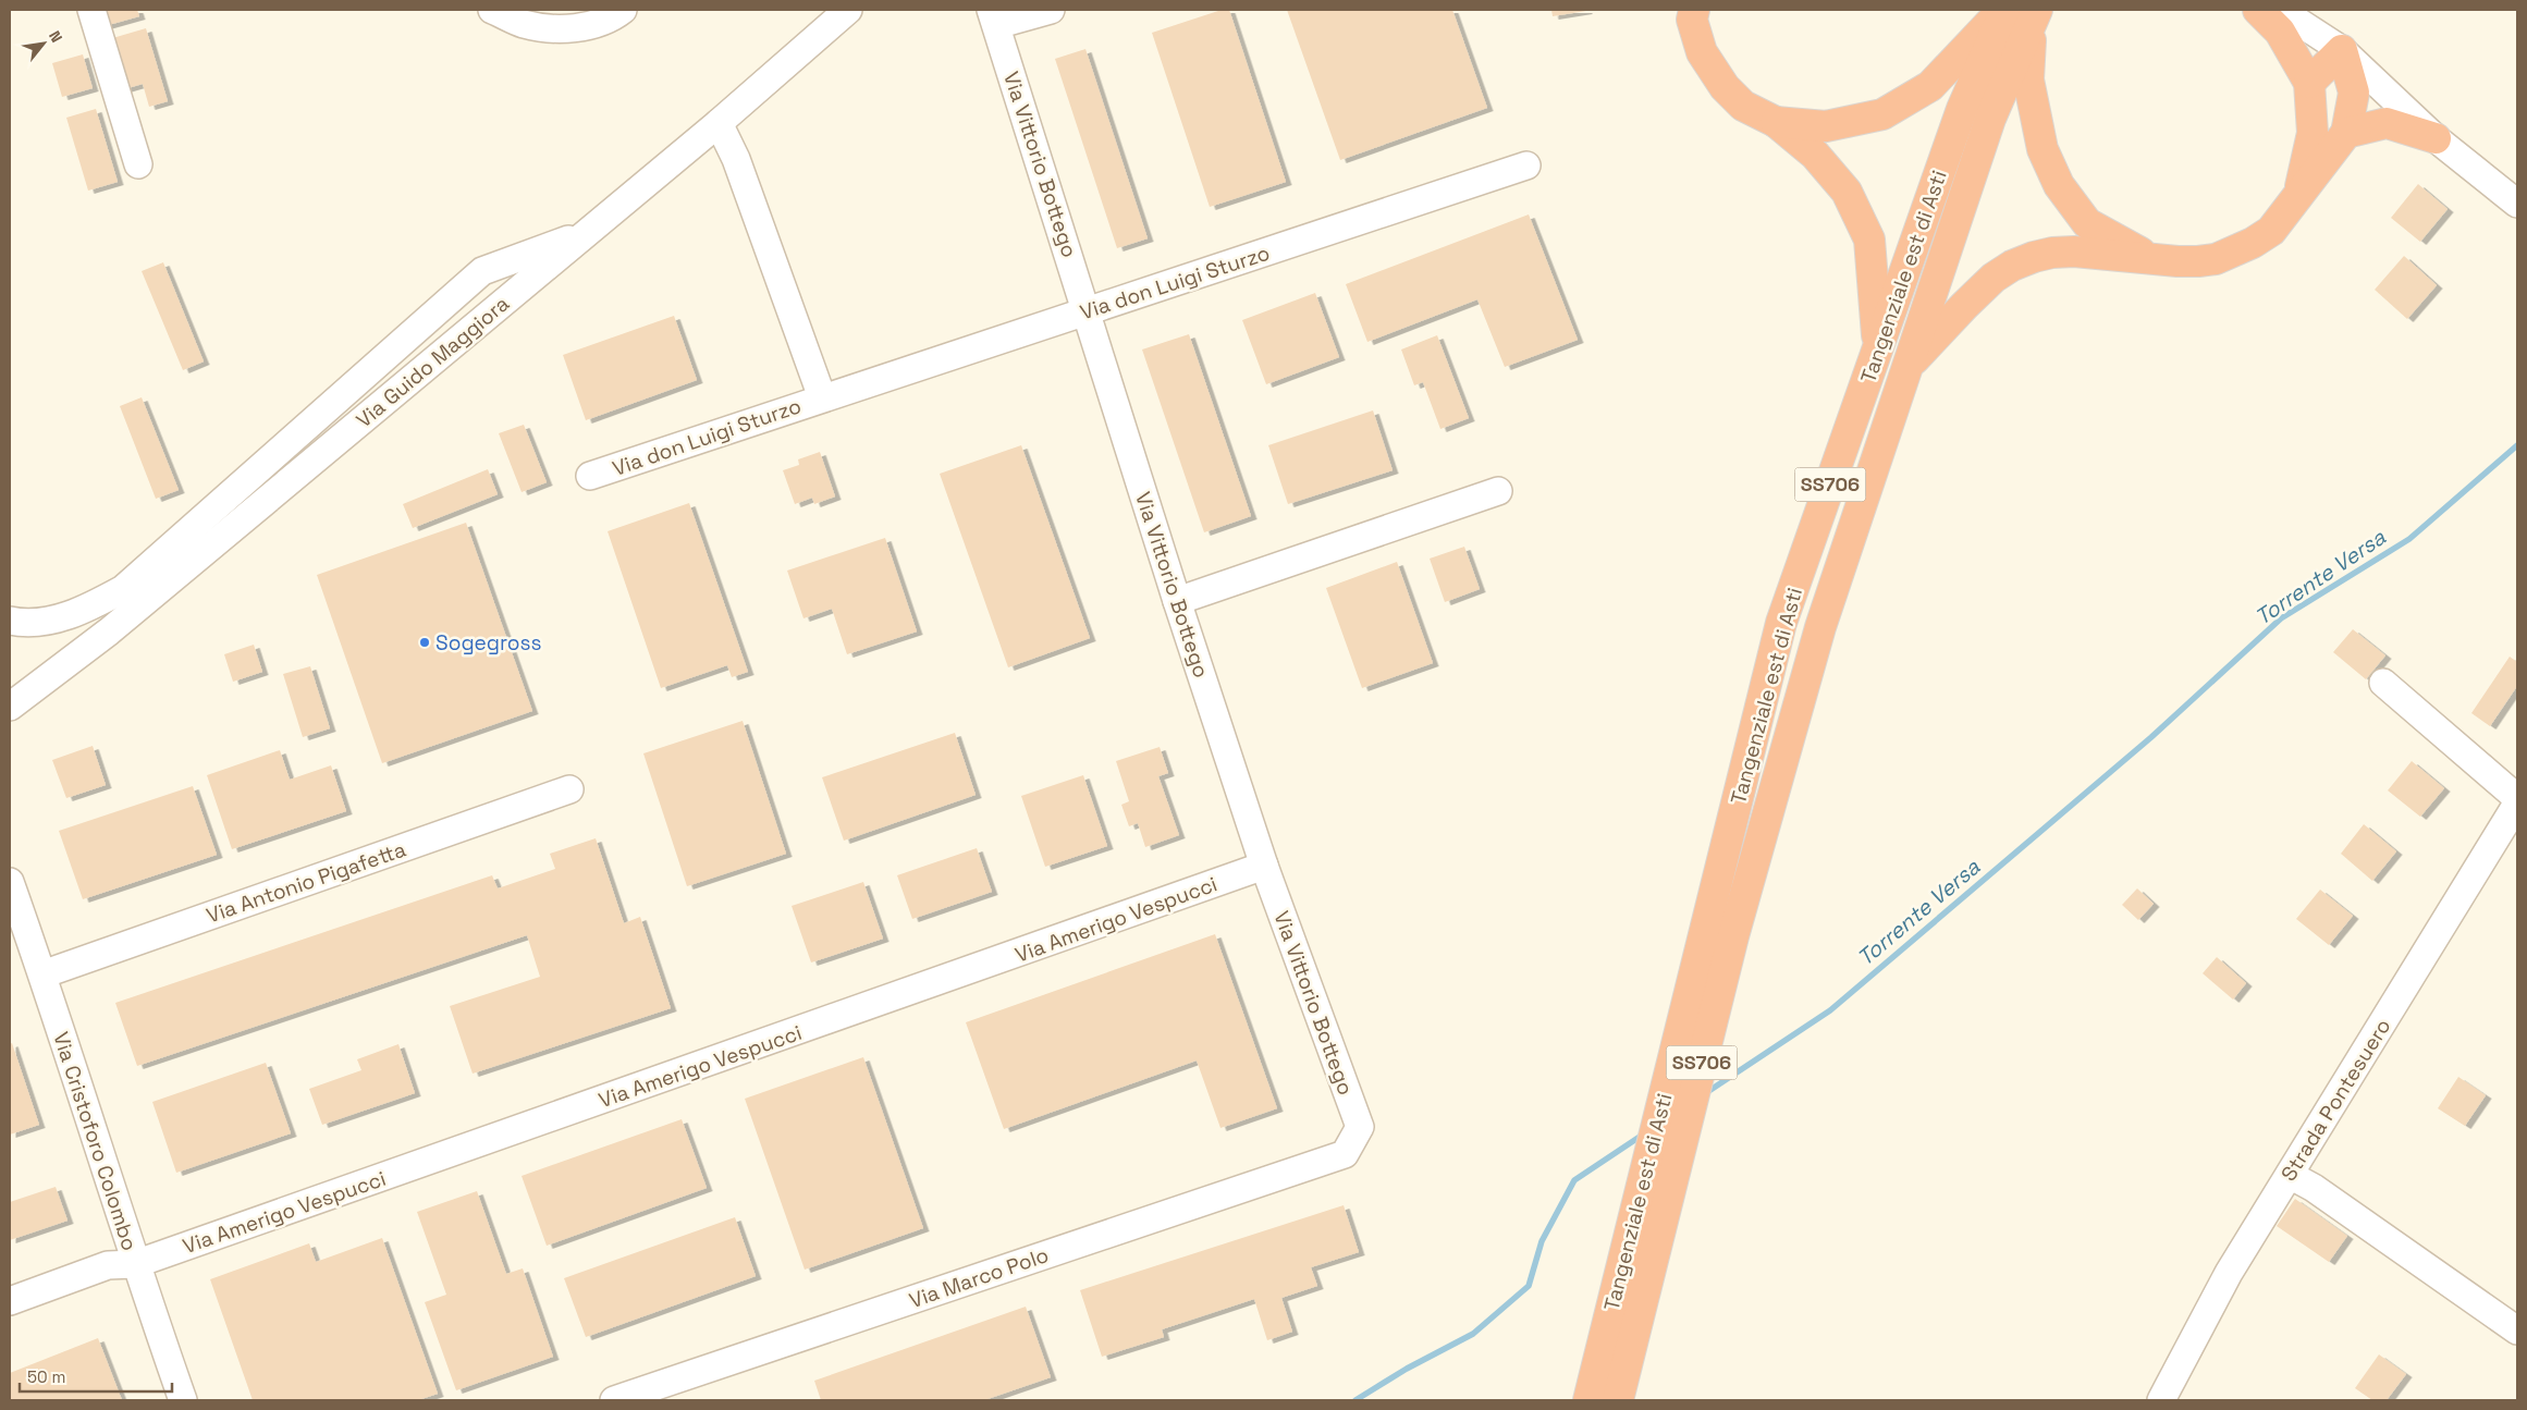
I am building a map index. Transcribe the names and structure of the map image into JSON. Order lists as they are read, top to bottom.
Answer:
{
  "streets": {
    "highway": ["Tangenziale est di Asti", "SS706"],
    "street": [
      "Via Vittorio Bottego",
      "Via don Luigi Sturzo",
      "Via Guido Maggiora",
      "Via Antonio Pigafetta",
      "Via Amerigo Vespucci",
      "Strada Pontesuero",
      "Via Cristoforo Colombo",
      "Via Marco Polo"
    ]
  },
  "crossings": [
    ["Via Vittorio Bottego", "Via don Luigi Sturzo"],
    ["Via Vittorio Bottego", "Via Amerigo Vespucci"],
    ["Via Vittorio Bottego", "Via Marco Polo"],
    ["Via don Luigi Sturzo", "Via Guido Maggiora"],
    ["Via Antonio Pigafetta", "Via Cristoforo Colombo"],
    ["Via Amerigo Vespucci", "Via Cristoforo Colombo"]
  ],
  "water": ["Torrente Versa"],
  "places": ["Sogegross"],
  "scale_bar": "50 m",
  "north": "top right"
}
